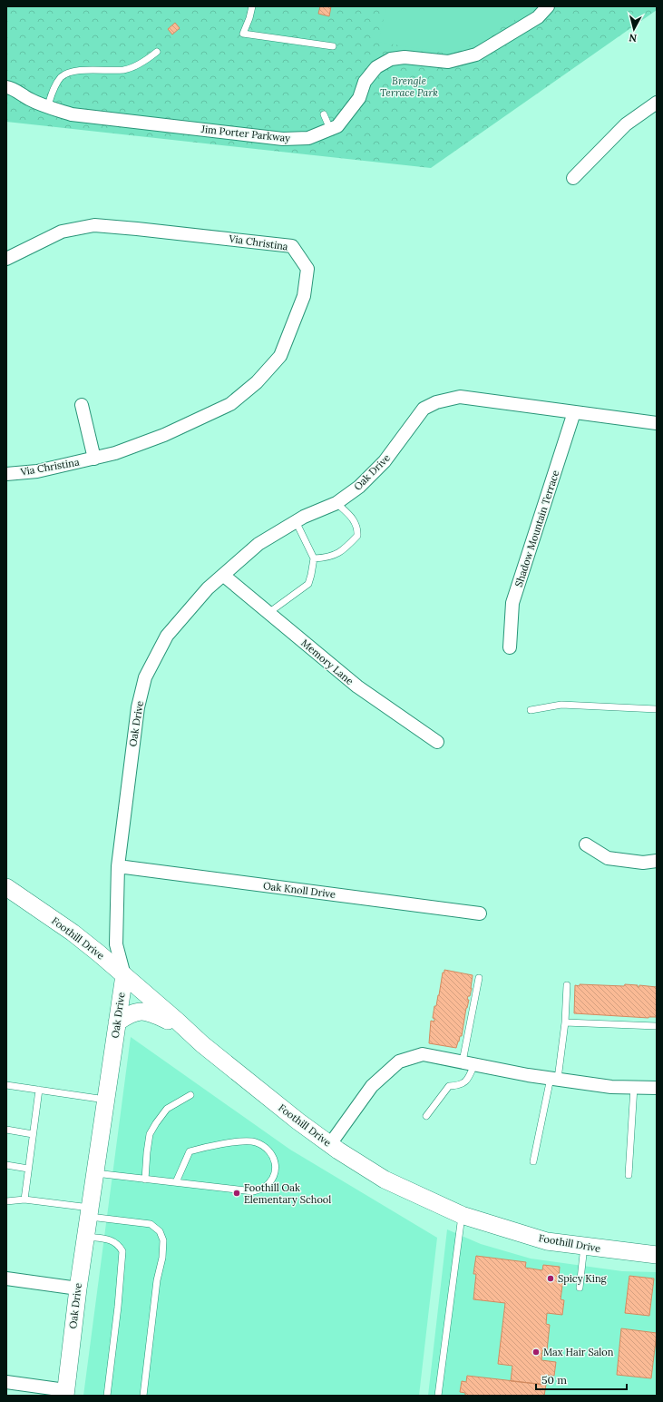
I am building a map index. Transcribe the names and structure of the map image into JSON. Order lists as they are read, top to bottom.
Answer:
{
  "streets": {
    "street": [
      "Jim Porter Parkway",
      "Via Christina",
      "Oak Drive",
      "Shadow Mountain Terrace",
      "Memory Lane",
      "Oak Knoll Drive",
      "Foothill Drive"
    ]
  },
  "crossings": [
    ["Oak Drive", "Shadow Mountain Terrace"],
    ["Oak Drive", "Memory Lane"],
    ["Oak Drive", "Oak Knoll Drive"],
    ["Oak Drive", "Foothill Drive"]
  ],
  "parks": ["Brengle Terrace Park"],
  "places": ["Foothill Oak Elementary School", "Spicy King", "Max Hair Salon"],
  "scale_bar": "50 m",
  "north": "bottom"
}
